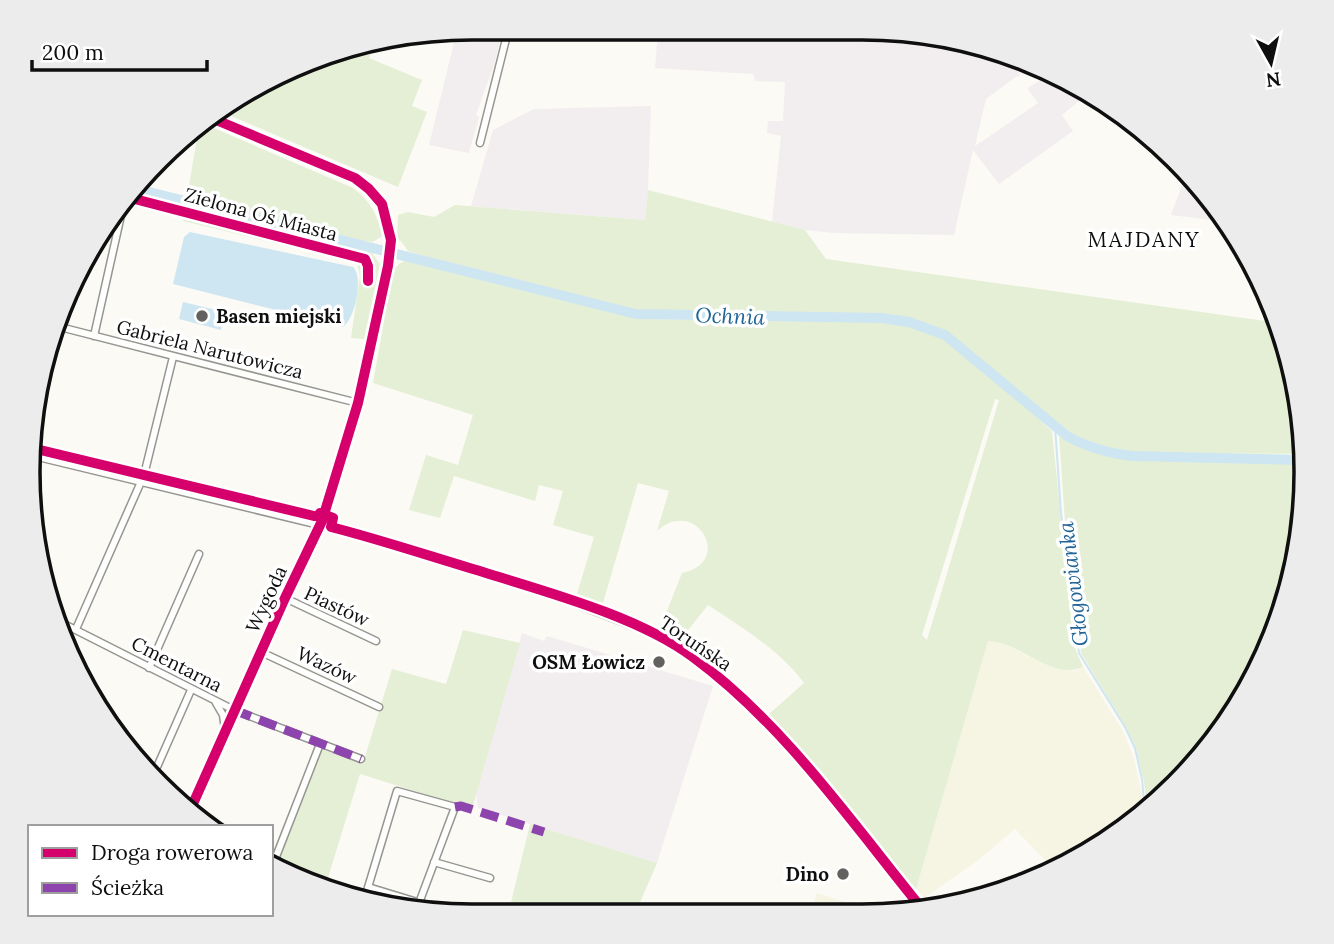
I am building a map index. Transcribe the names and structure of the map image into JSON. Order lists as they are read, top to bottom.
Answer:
{
  "streets": {
    "street": [
      "Gabriela Narutowicza",
      "Wygoda",
      "Piastów",
      "Toruńska",
      "Cmentarna",
      "Wazów"
    ],
    "cycle path": ["Zielona Oś Miasta"]
  },
  "crossings": [
    ["Gabriela Narutowicza", "Wygoda"],
    ["Wygoda", "Piastów"],
    ["Wygoda", "Toruńska"],
    ["Wygoda", "Cmentarna"],
    ["Wygoda", "Wazów"]
  ],
  "districts": ["MAJDANY"],
  "water": ["Ochnia", "Głogowianka"],
  "places": ["Basen miejski", "OSM Łowicz", "Dino"],
  "legend": ["Droga rowerowa", "Ścieżka"],
  "scale_bar": "200 m",
  "north": "bottom"
}
